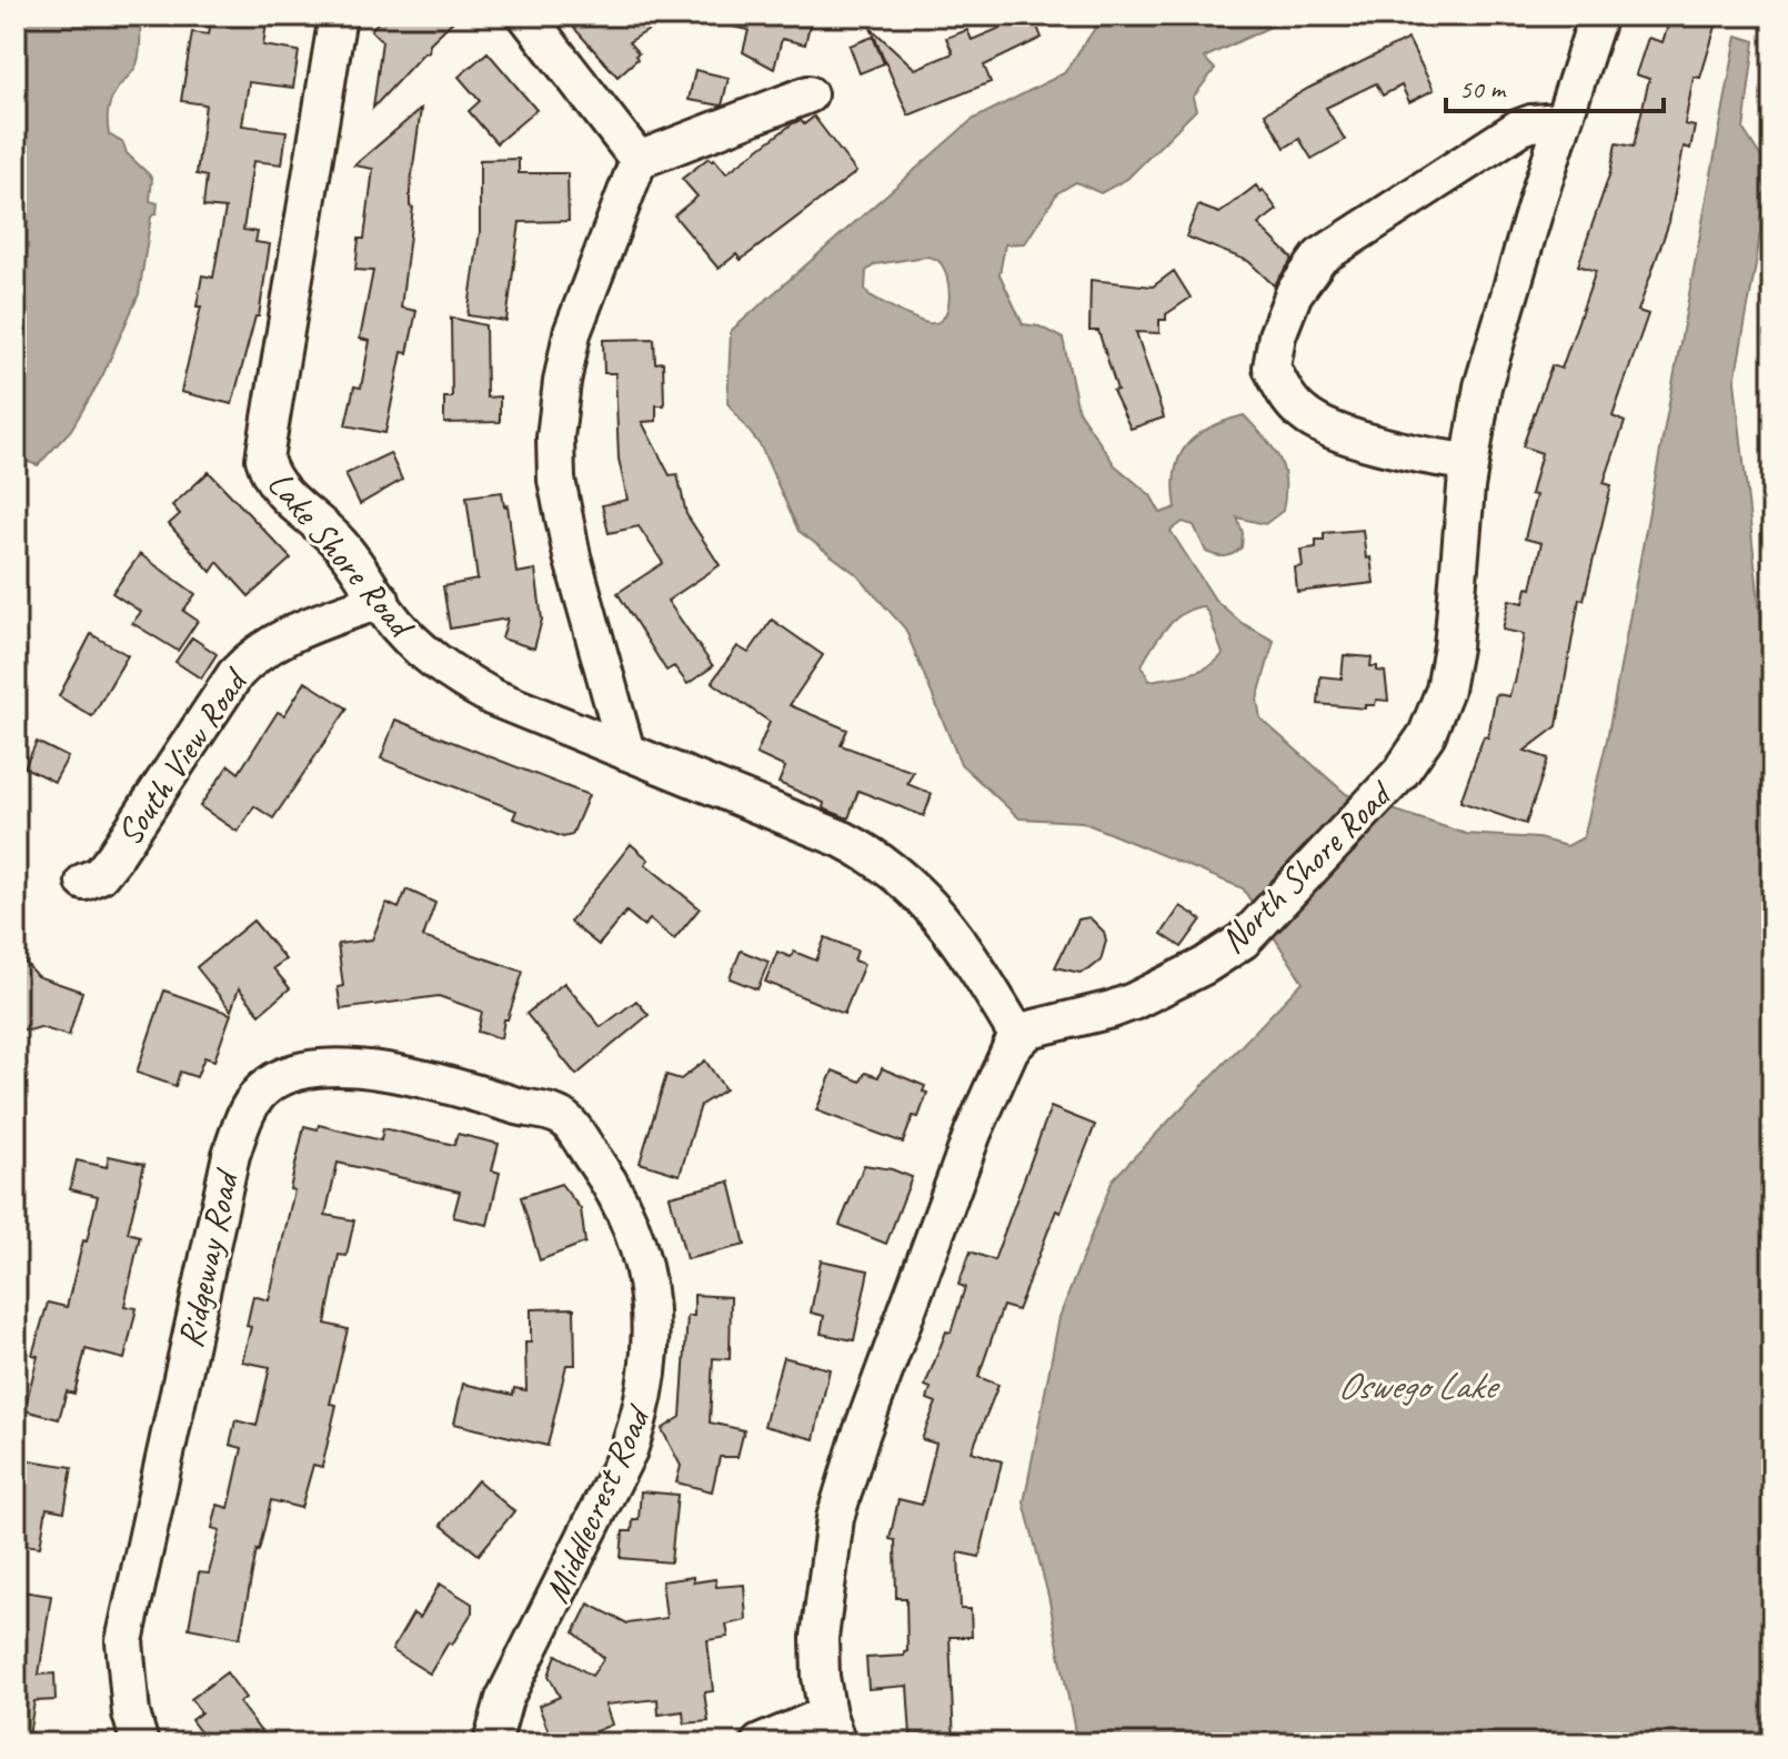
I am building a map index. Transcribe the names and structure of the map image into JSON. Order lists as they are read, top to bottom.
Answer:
{
  "streets": {
    "street": [
      "Lake Shore Road",
      "South View Road",
      "North Shore Road",
      "Ridgeway Road",
      "Middlecrest Road"
    ]
  },
  "crossings": [
    ["Lake Shore Road", "South View Road"],
    ["Lake Shore Road", "North Shore Road"],
    ["Ridgeway Road", "Middlecrest Road"]
  ],
  "water": ["Oswego Lake"],
  "scale_bar": "50 m"
}
